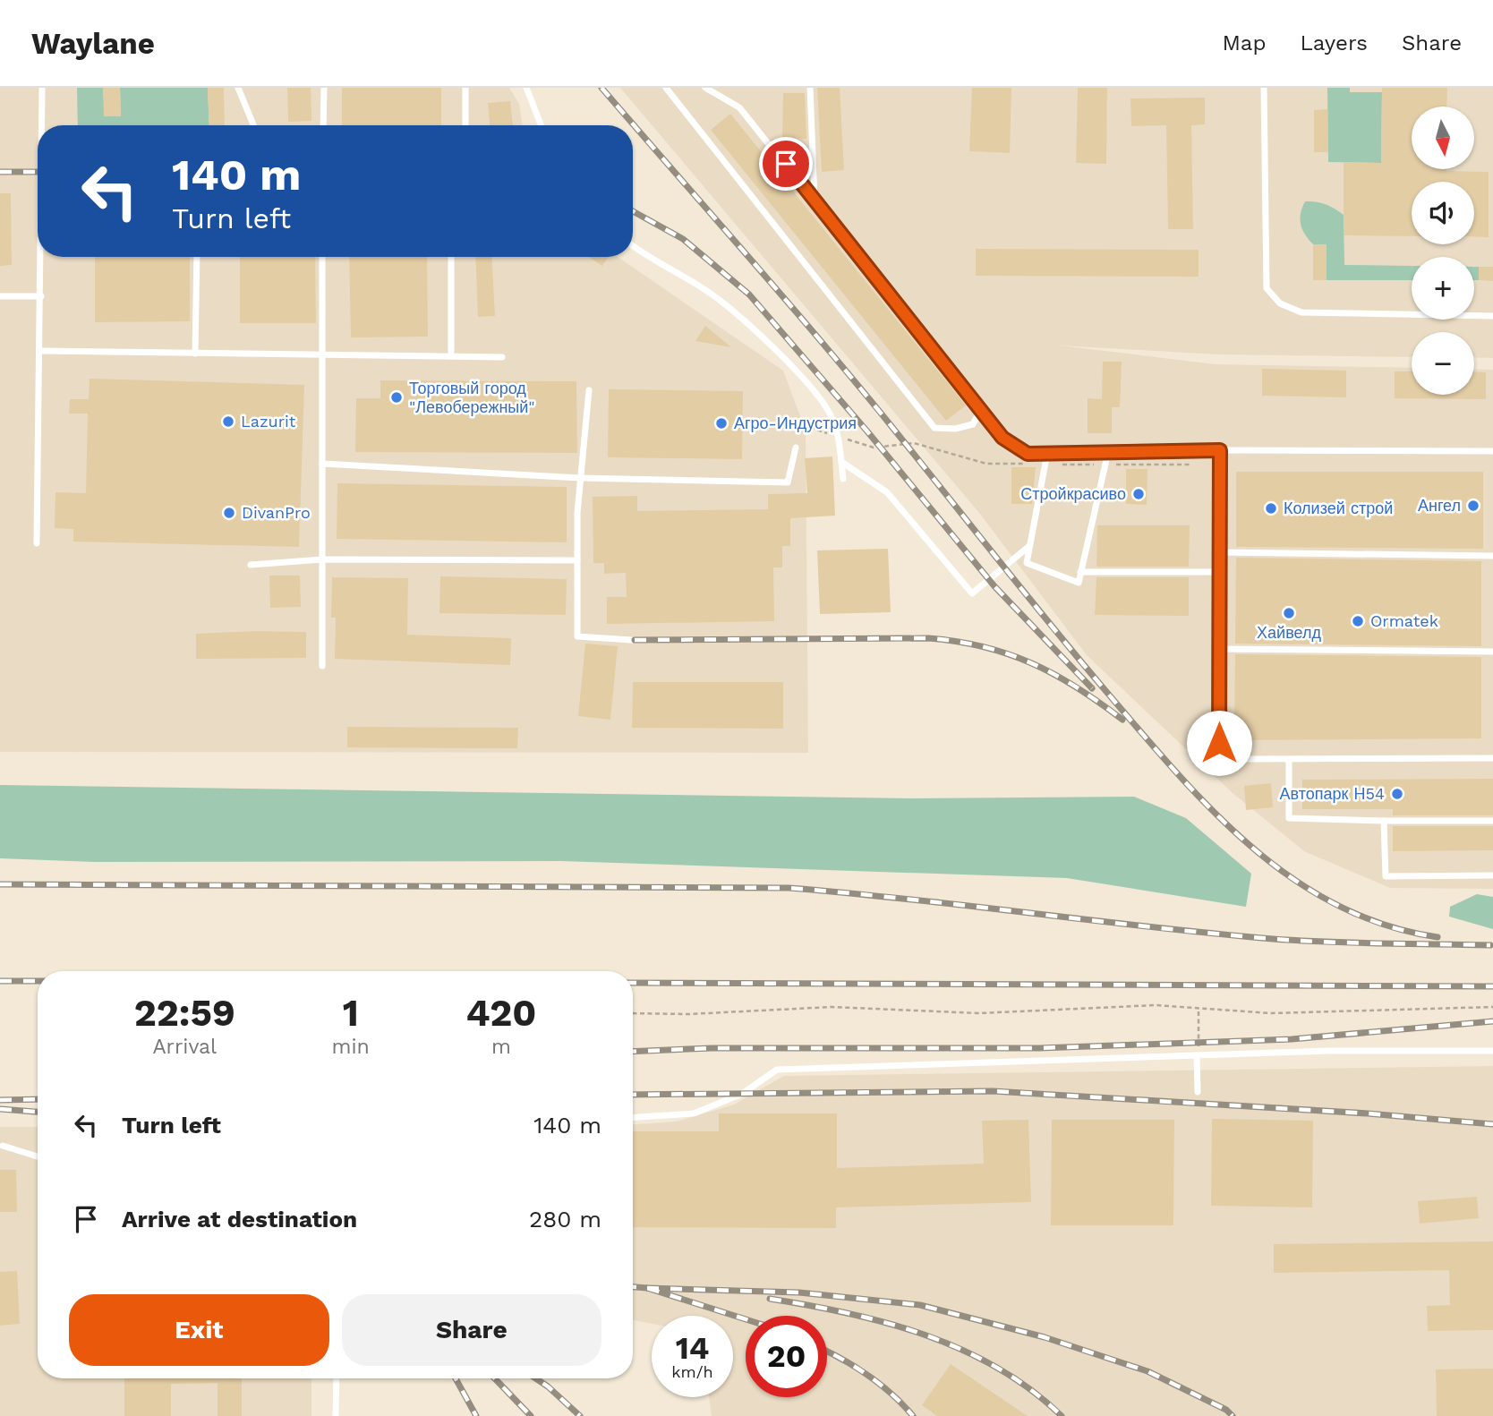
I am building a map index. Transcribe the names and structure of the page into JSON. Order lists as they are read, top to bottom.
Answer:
{
  "places": [
    "Торговый город \"Левобережный\"",
    "Lazurit",
    "Агро-Индустрия",
    "Стройкрасиво",
    "Ангел",
    "Колизей строй",
    "DivanPro",
    "Хайвелд",
    "Ormatek",
    "Автопарк Н54"
  ],
  "north": "bottom",
  "page": {
    "header": "Waylane",
    "nav": ["Map", "Layers", "Share"],
    "map_buttons": ["+", "−"],
    "turn": ["140 m", "Turn left"],
    "eta": [
      "22:59",
      "Arrival",
      "1",
      "min",
      "420",
      "m"
    ],
    "list": [
      {
        "name": "Turn left",
        "value": "140 m"
      },
      {
        "name": "Arrive at destination",
        "value": "280 m"
      }
    ],
    "buttons": ["Exit", "Share"],
    "speed": "14 km/h",
    "limit": "20"
  }
}
